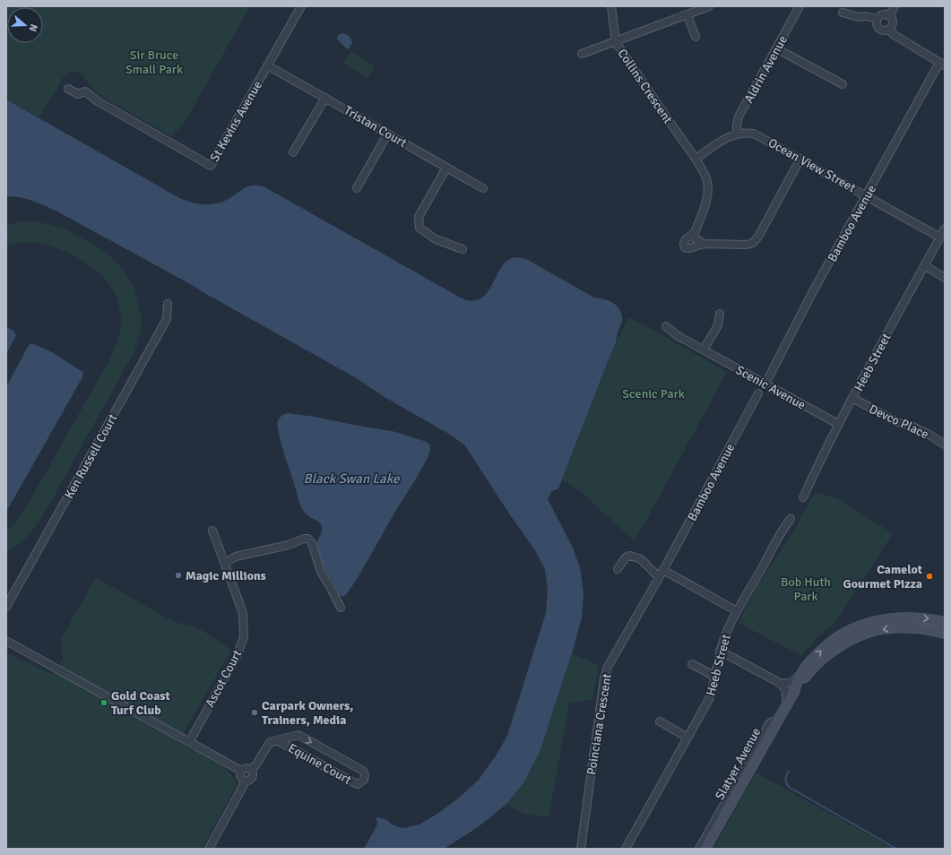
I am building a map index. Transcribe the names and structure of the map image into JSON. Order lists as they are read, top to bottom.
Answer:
{
  "streets": {
    "main road": ["Slatyer Avenue"],
    "street": [
      "Aldrin Avenue",
      "Collins Crescent",
      "St Kevins Avenue",
      "Tristan Court",
      "Ocean View Street",
      "Bamboo Avenue",
      "Heeb Street",
      "Scenic Avenue",
      "Devco Place",
      "Ken Russell Court",
      "Ascot Court",
      "Poinciana Crescent",
      "Equine Court"
    ]
  },
  "crossings": [
    ["Aldrin Avenue", "Ocean View Street"],
    ["Collins Crescent", "Ocean View Street"],
    ["St Kevins Avenue", "Tristan Court"],
    ["Ocean View Street", "Bamboo Avenue"],
    ["Ocean View Street", "Heeb Street"],
    ["Bamboo Avenue", "Scenic Avenue"],
    ["Bamboo Avenue", "Poinciana Crescent"],
    ["Heeb Street", "Scenic Avenue"],
    ["Heeb Street", "Devco Place"]
  ],
  "water": ["Black Swan Lake"],
  "parks": ["Sir Bruce Small Park", "Scenic Park", "Bob Huth Park"],
  "places": [
    "Magic Millions",
    "Camelot Gourmet Pizza",
    "Gold Coast Turf Club",
    "Carpark Owners, Trainers, Media"
  ],
  "north": "right"
}
